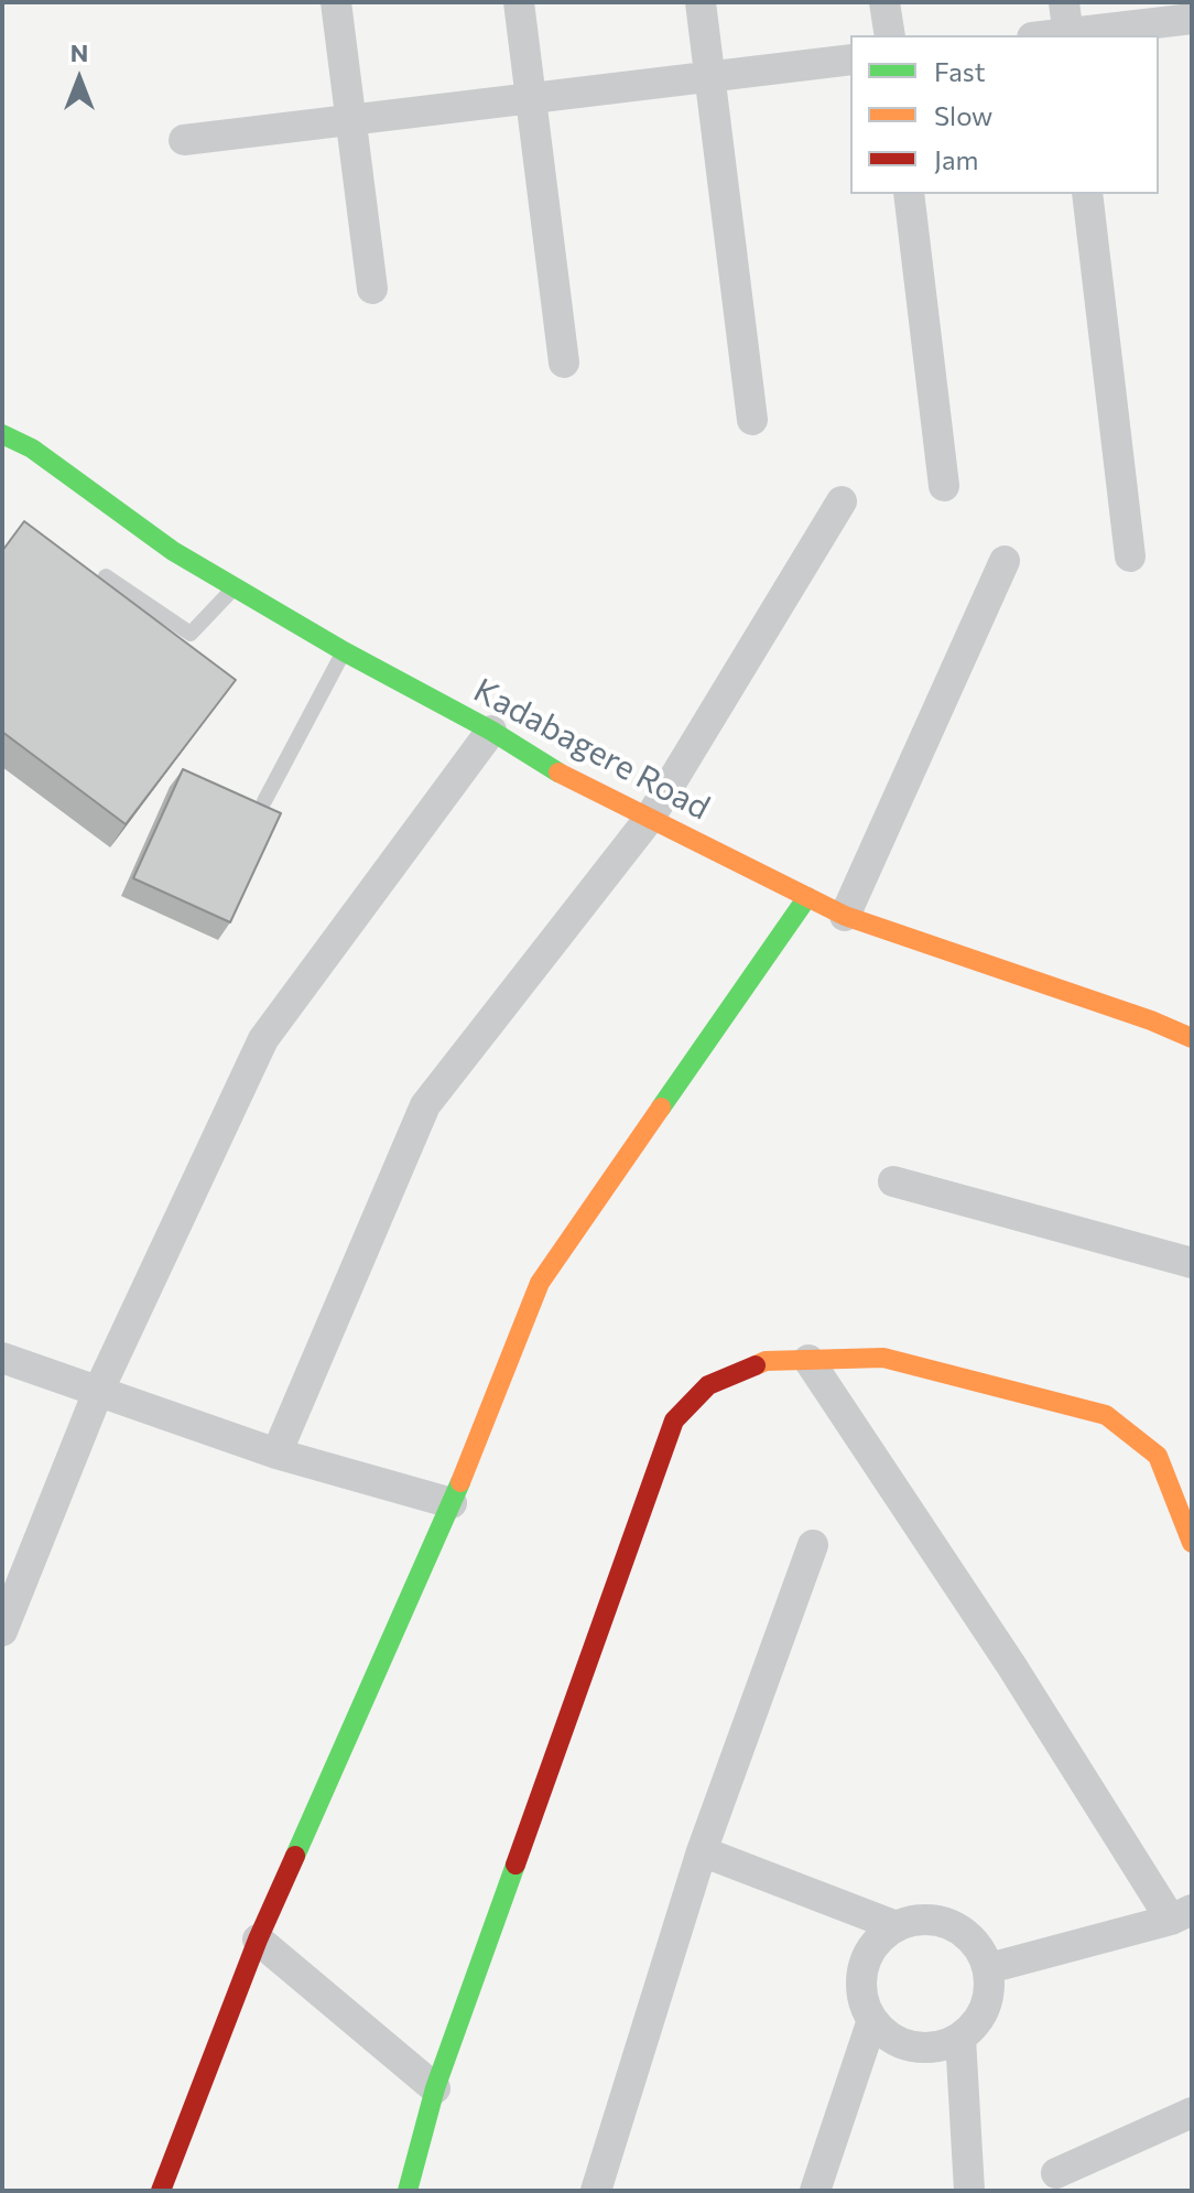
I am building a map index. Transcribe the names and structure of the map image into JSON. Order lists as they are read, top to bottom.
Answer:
{
  "streets": {
    "street": ["Kadabagere Road"]
  },
  "legend": ["Fast", "Slow", "Jam"],
  "north": "top"
}
